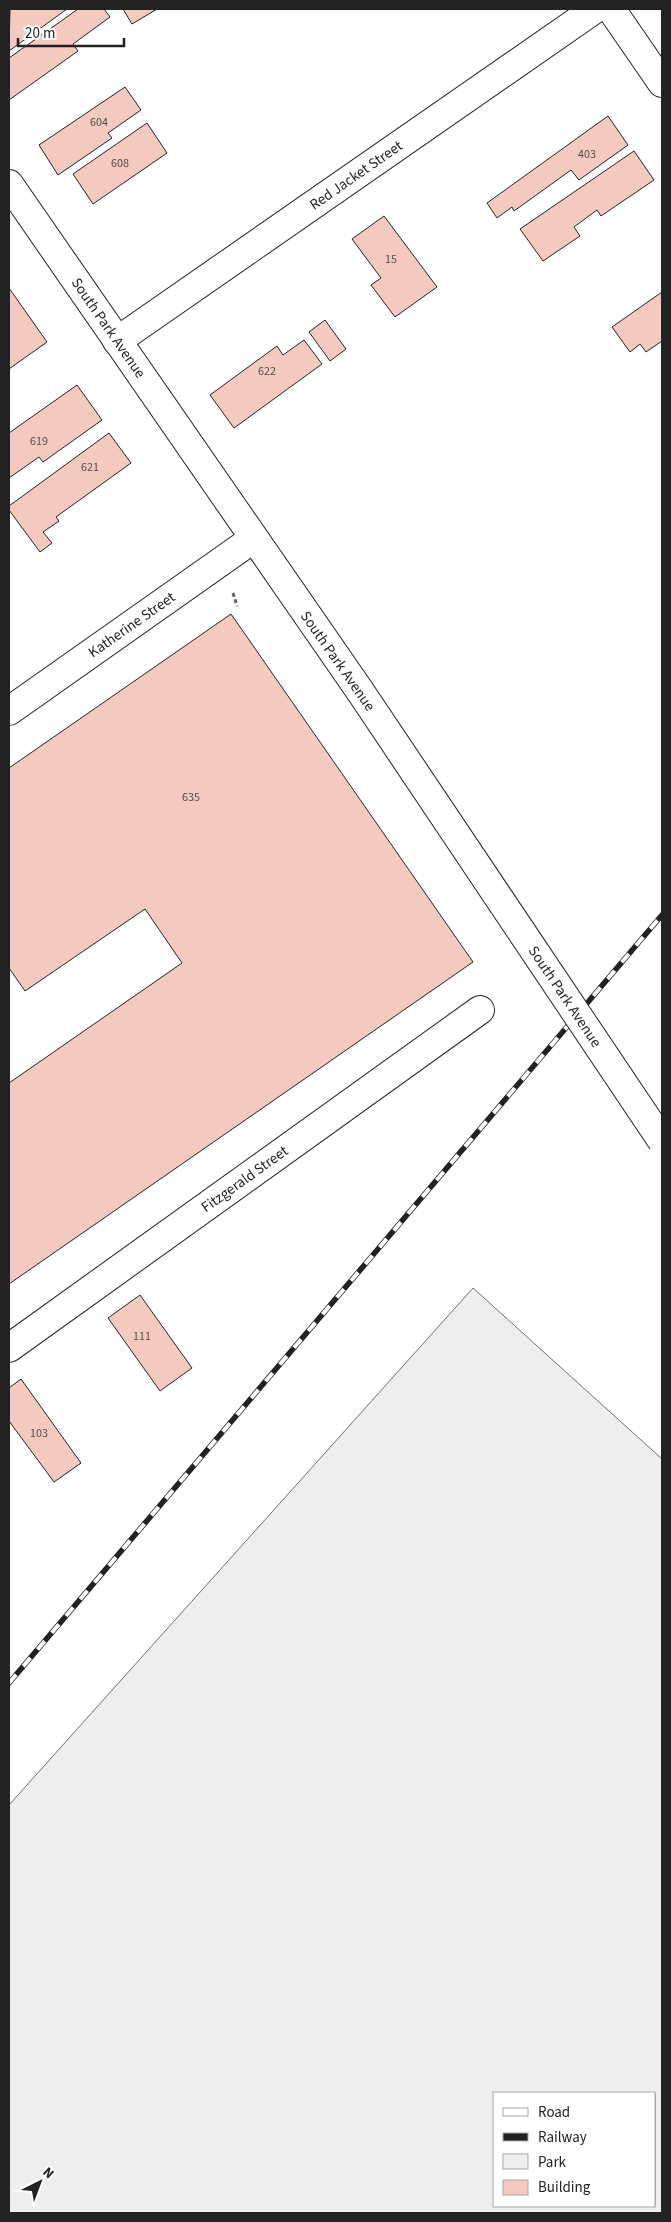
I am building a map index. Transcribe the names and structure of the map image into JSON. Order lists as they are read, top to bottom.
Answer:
{
  "streets": {
    "street": [
      "Red Jacket Street",
      "South Park Avenue",
      "Katherine Street",
      "Fitzgerald Street"
    ]
  },
  "crossings": [
    ["Red Jacket Street", "South Park Avenue"],
    ["South Park Avenue", "Katherine Street"]
  ],
  "house_numbers": [
    "604",
    "403",
    "608",
    "15",
    "622",
    "619",
    "621",
    "635",
    "111",
    "103"
  ],
  "legend": [
    "Road",
    "Railway",
    "Park",
    "Building"
  ],
  "scale_bar": "20 m",
  "north": "top right"
}
